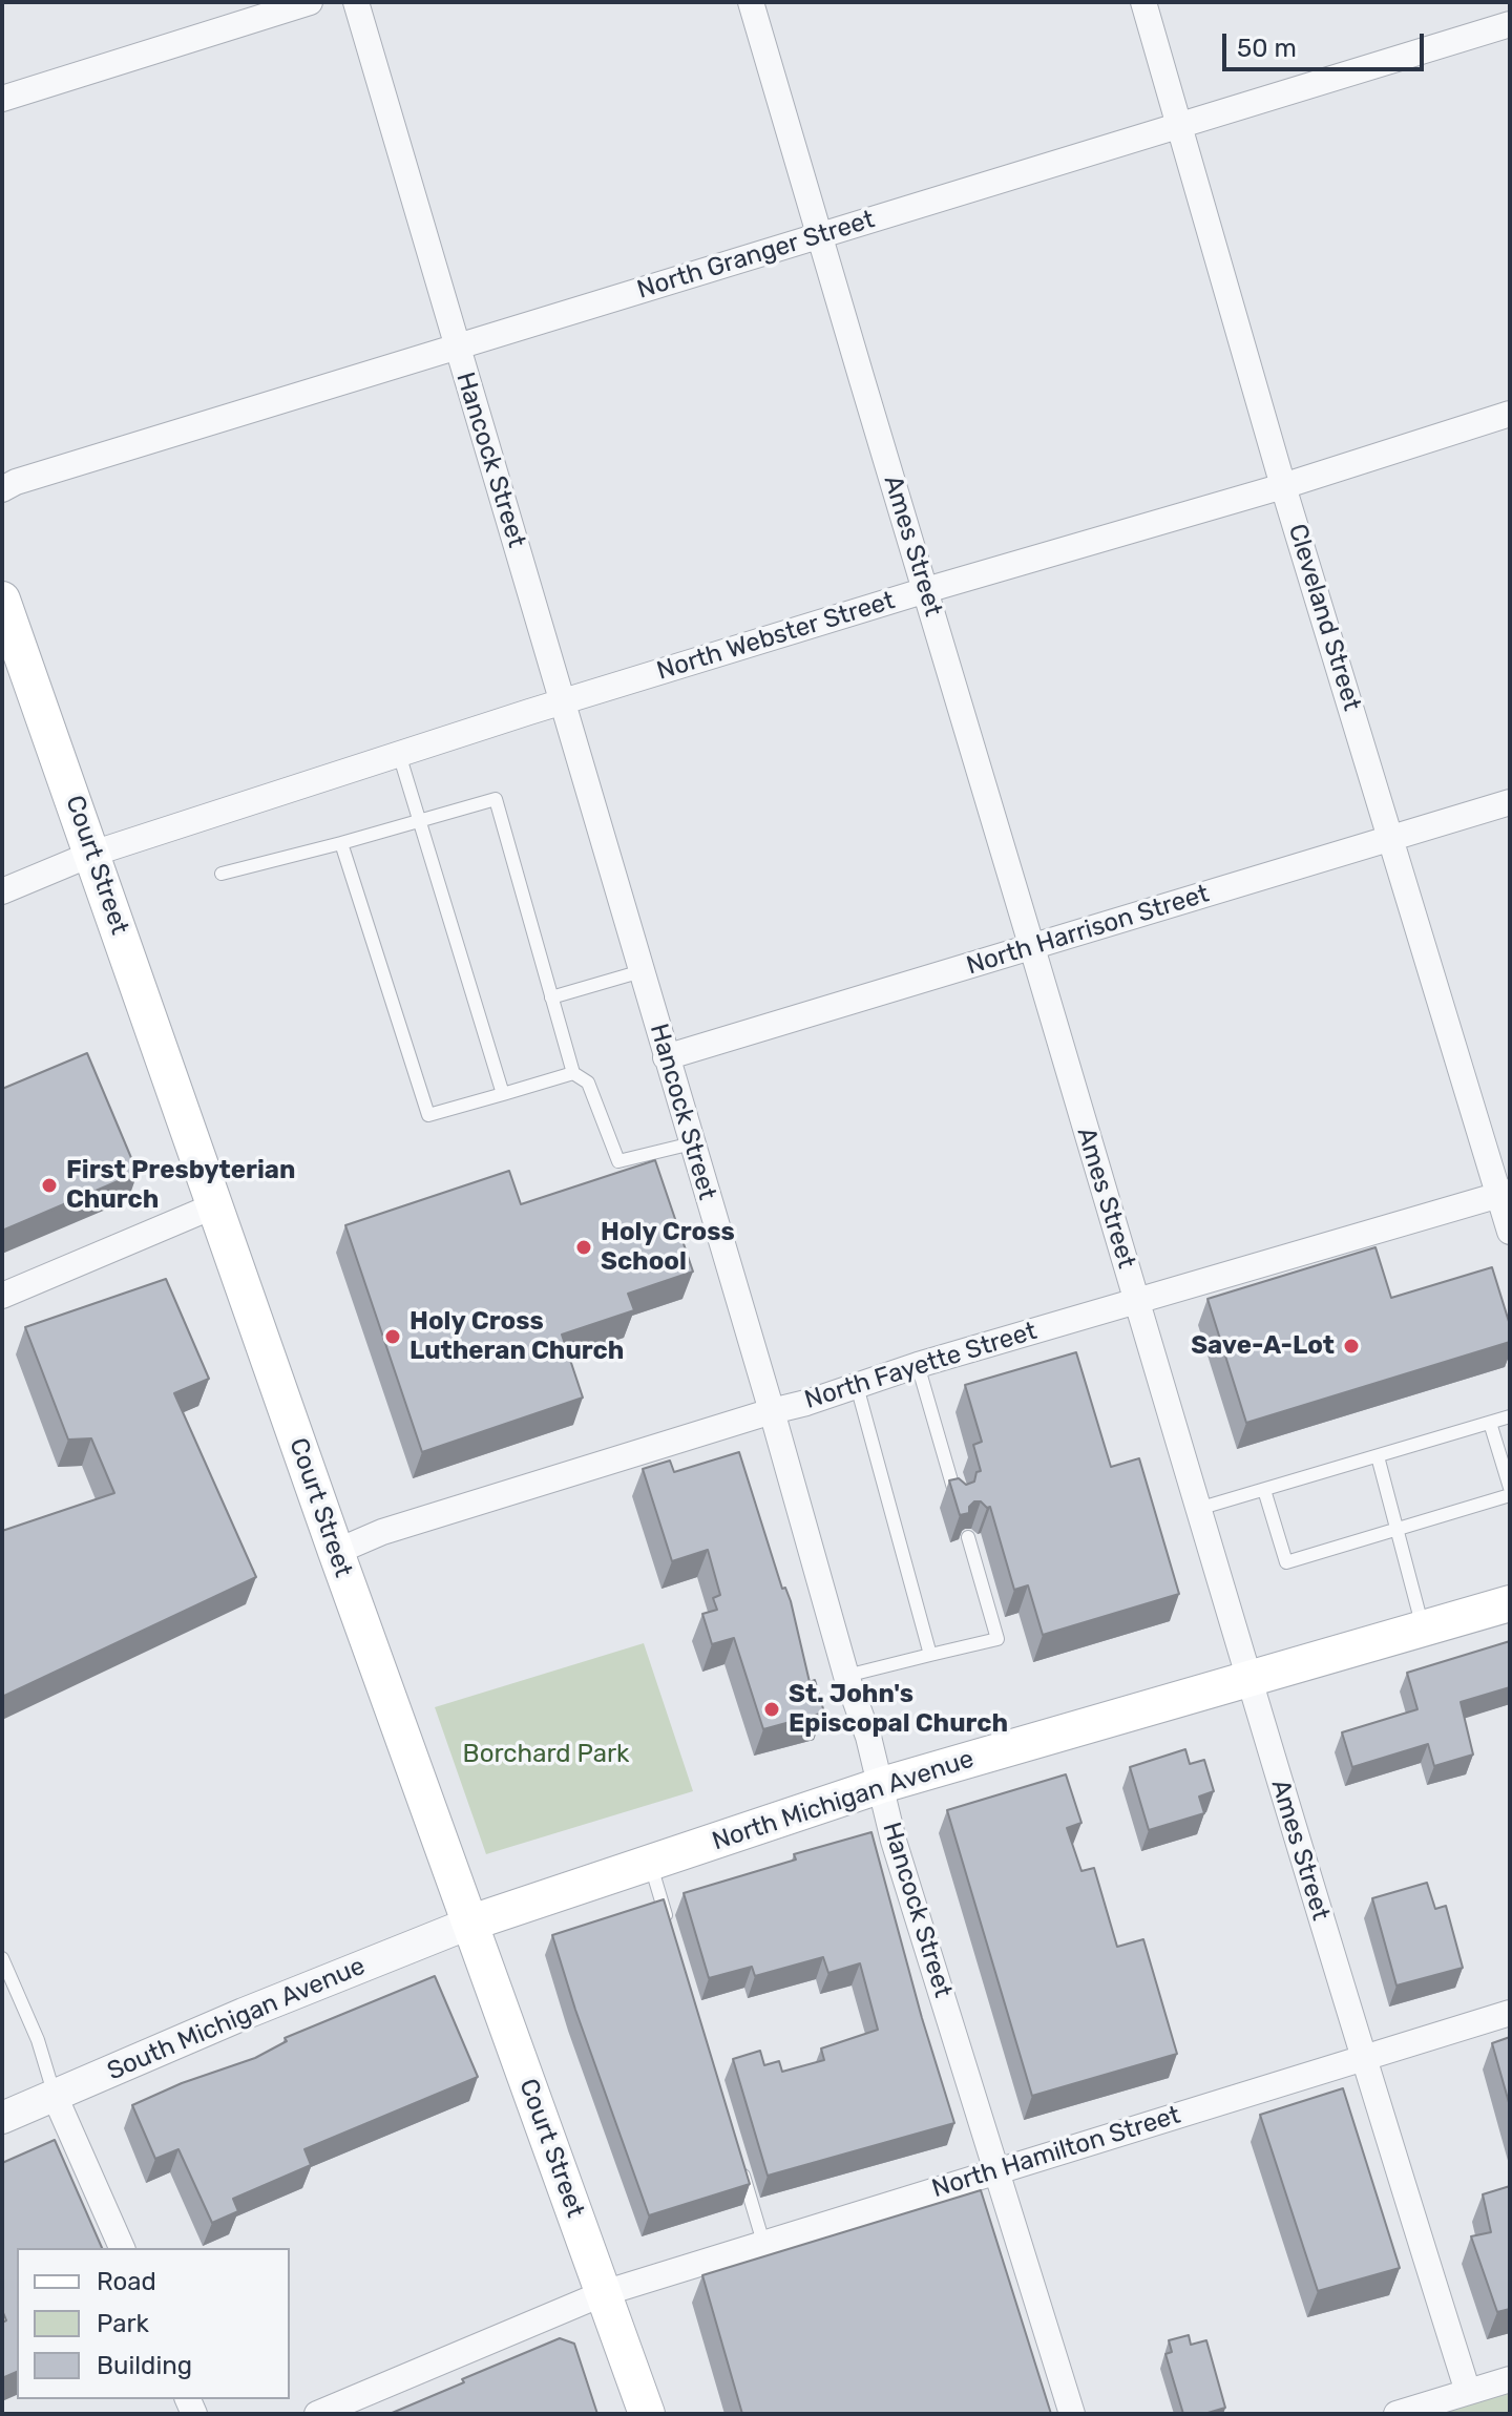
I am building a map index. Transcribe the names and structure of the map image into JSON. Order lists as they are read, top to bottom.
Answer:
{
  "streets": {
    "main road": ["Court Street", "North Michigan Avenue"],
    "street": [
      "North Granger Street",
      "Hancock Street",
      "Ames Street",
      "Cleveland Street",
      "North Webster Street",
      "North Harrison Street",
      "North Fayette Street",
      "South Michigan Avenue",
      "North Hamilton Street"
    ]
  },
  "crossings": [
    ["North Granger Street", "Hancock Street"],
    ["North Granger Street", "Ames Street"],
    ["North Granger Street", "Cleveland Street"],
    ["Hancock Street", "North Webster Street"],
    ["Hancock Street", "North Harrison Street"],
    ["Hancock Street", "North Fayette Street"],
    ["Hancock Street", "North Michigan Avenue"],
    ["Hancock Street", "North Hamilton Street"],
    ["Ames Street", "North Webster Street"],
    ["Ames Street", "North Harrison Street"],
    ["Ames Street", "North Fayette Street"],
    ["Ames Street", "North Michigan Avenue"],
    ["Ames Street", "North Hamilton Street"],
    ["Cleveland Street", "North Webster Street"],
    ["Cleveland Street", "North Harrison Street"],
    ["Cleveland Street", "North Fayette Street"],
    ["North Webster Street", "Court Street"],
    ["Court Street", "North Fayette Street"],
    ["Court Street", "North Michigan Avenue"],
    ["Court Street", "South Michigan Avenue"],
    ["Court Street", "North Hamilton Street"],
    ["North Michigan Avenue", "South Michigan Avenue"]
  ],
  "parks": ["Borchard Park"],
  "places": [
    "First Presbyterian Church",
    "Holy Cross School",
    "Holy Cross Lutheran Church",
    "Save-A-Lot",
    "St. John's Episcopal Church"
  ],
  "legend": ["Road", "Park", "Building"],
  "scale_bar": "50 m"
}
